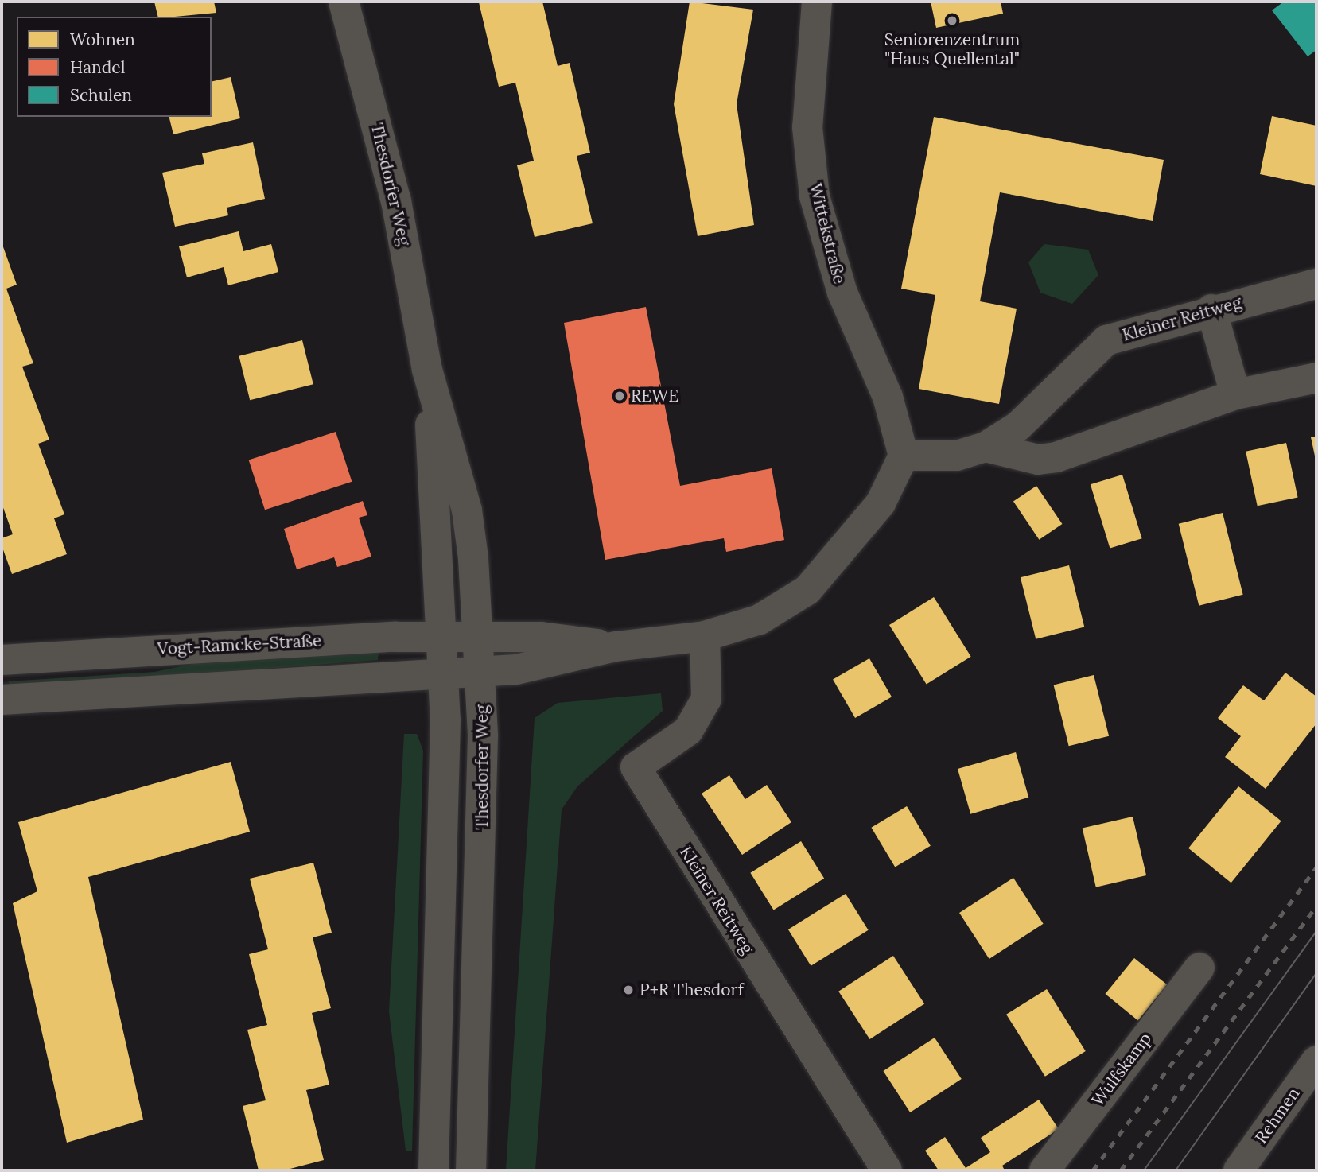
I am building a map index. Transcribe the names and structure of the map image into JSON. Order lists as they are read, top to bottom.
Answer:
{
  "streets": {
    "street": [
      "Thesdorfer Weg",
      "Wittekstraße",
      "Kleiner Reitweg",
      "Vogt-Ramcke-Straße",
      "Wulfskamp",
      "Rehmen"
    ]
  },
  "crossings": [
    ["Thesdorfer Weg", "Vogt-Ramcke-Straße"],
    ["Wittekstraße", "Kleiner Reitweg"]
  ],
  "places": ["Seniorenzentrum \"Haus Quellental\"", "REWE", "P+R Thesdorf"],
  "legend": ["Wohnen", "Handel", "Schulen"]
}
